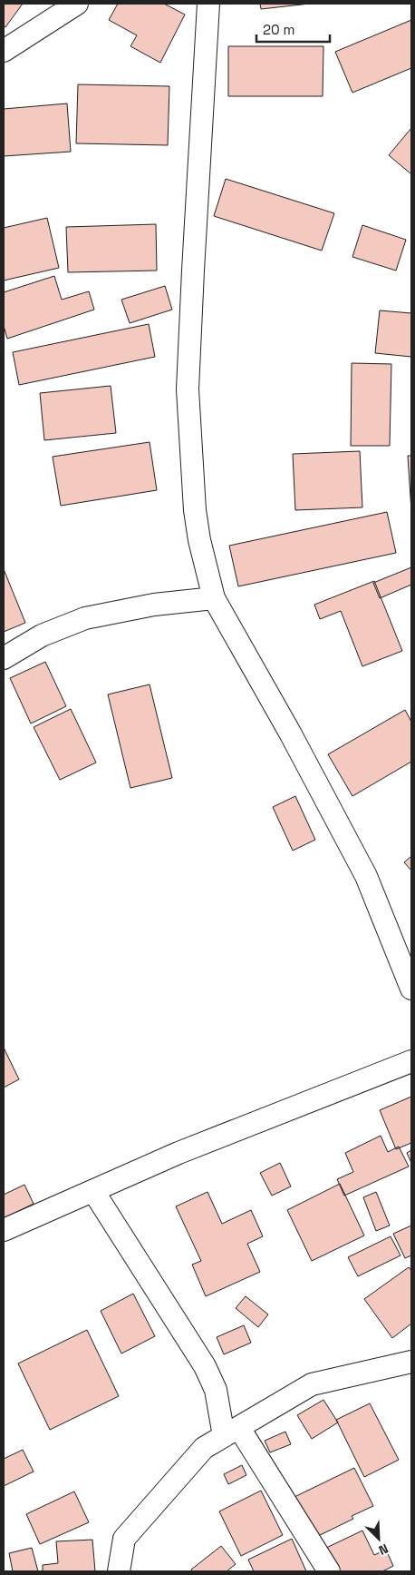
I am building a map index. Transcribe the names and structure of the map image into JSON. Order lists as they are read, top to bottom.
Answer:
{
  "scale_bar": "20 m",
  "north": "bottom right"
}
